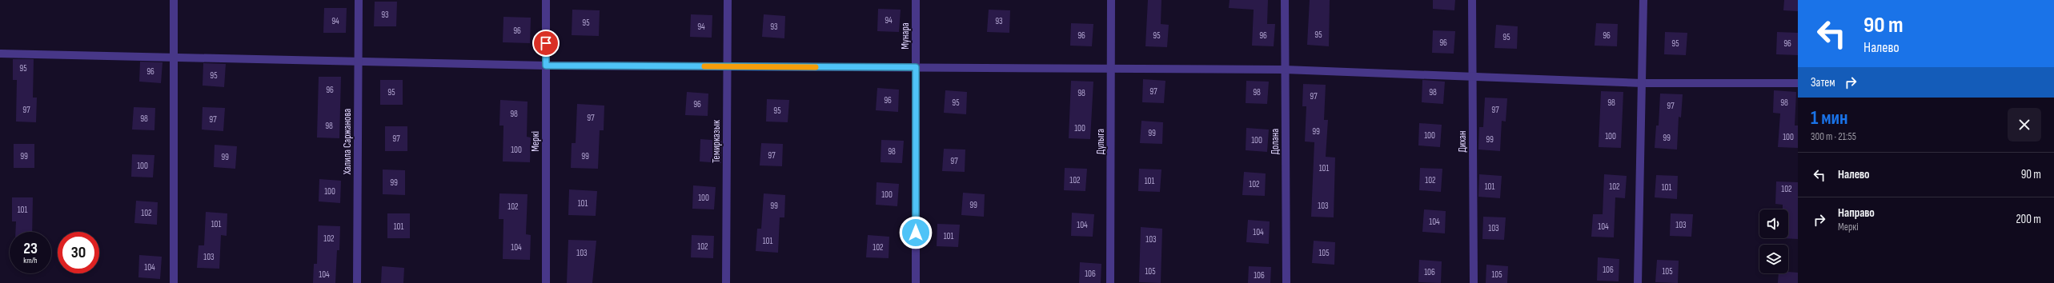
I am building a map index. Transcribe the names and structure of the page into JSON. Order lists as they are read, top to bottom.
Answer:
{
  "streets": {
    "street": [
      "Мунара",
      "Халила Саржанова",
      "Меркі",
      "Темирказык",
      "Дулыга",
      "Долана",
      "Дихан"
    ]
  },
  "house_numbers": [
    "93",
    "94",
    "94",
    "93",
    "95",
    "94",
    "93",
    "96",
    "95",
    "96",
    "95",
    "96",
    "96",
    "95",
    "96",
    "95",
    "96",
    "95",
    "96",
    "95",
    "96",
    "97",
    "95",
    "98",
    "98",
    "98",
    "97",
    "96",
    "95",
    "98",
    "98",
    "96",
    "97",
    "97",
    "97",
    "95",
    "98",
    "97",
    "98",
    "97",
    "98",
    "100",
    "99",
    "99",
    "100",
    "100",
    "100",
    "99",
    "97",
    "99",
    "100",
    "100",
    "98",
    "97",
    "99",
    "99",
    "99",
    "97",
    "100",
    "101",
    "102",
    "102",
    "101",
    "99",
    "102",
    "101",
    "102",
    "101",
    "102",
    "100",
    "100",
    "100",
    "101",
    "99",
    "99",
    "103",
    "102",
    "101",
    "102",
    "104",
    "101",
    "104",
    "103",
    "101",
    "104",
    "103",
    "104",
    "101",
    "102",
    "103",
    "101",
    "102",
    "104",
    "102",
    "103",
    "105",
    "103",
    "104",
    "106",
    "105",
    "105",
    "106",
    "106",
    "104",
    "105",
    "106"
  ],
  "page": {
    "turn": ["90 m", "Налево"],
    "then": "Затем",
    "heading": ["1 мин", "300 m · 21:55"],
    "list": [
      {
        "name": "Налево",
        "value": "90 m"
      },
      {
        "name": "Направо",
        "note": "Меркі",
        "value": "200 m"
      }
    ],
    "speed": "23 km/h",
    "limit": "30"
  }
}
